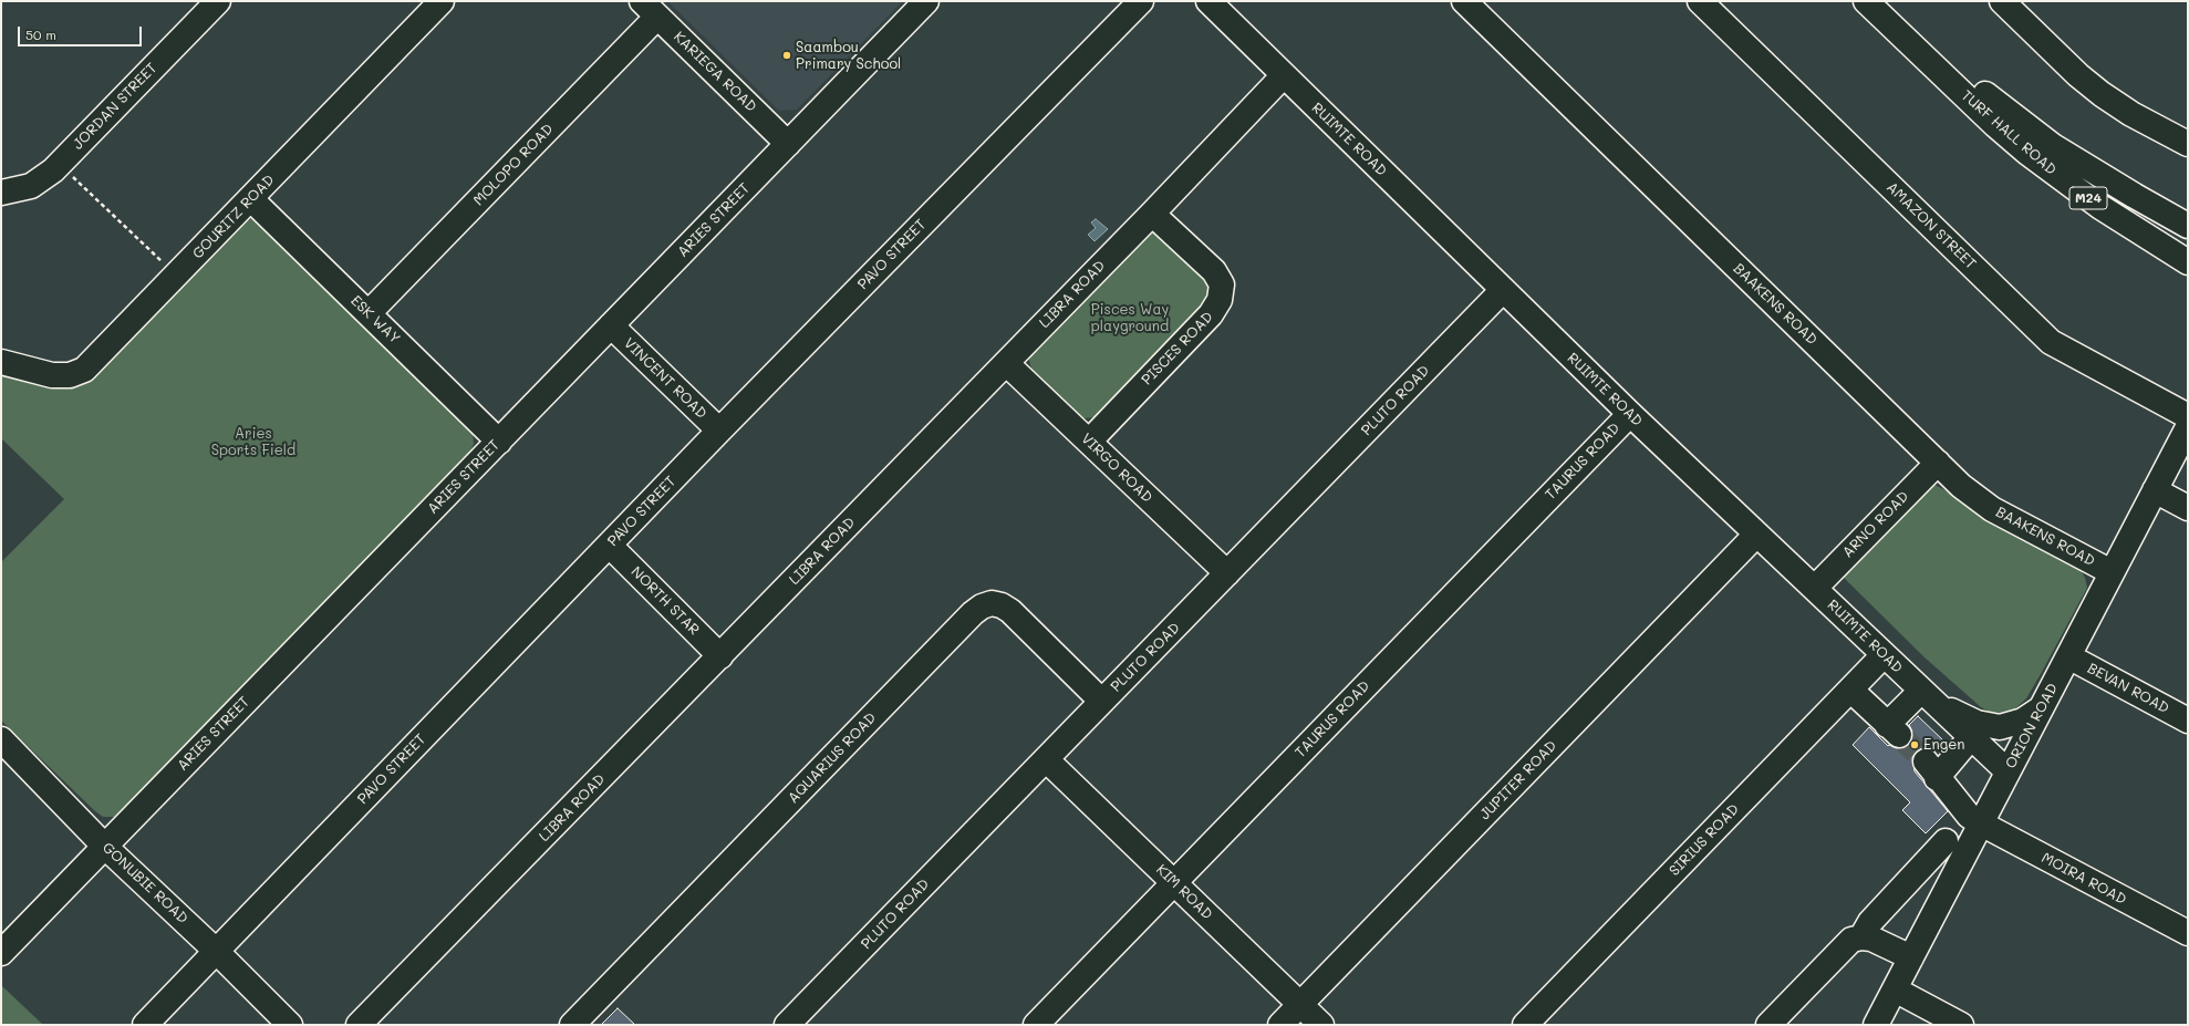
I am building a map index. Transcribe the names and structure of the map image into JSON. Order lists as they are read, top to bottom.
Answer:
{
  "streets": {
    "street": [
      "KARIEGA ROAD",
      "JORDAN STREET",
      "TURF HALL ROAD",
      "RUIMTE ROAD",
      "MOLOPO ROAD",
      "M24",
      "GOURITZ ROAD",
      "ARIES STREET",
      "AMAZON STREET",
      "PAVO STREET",
      "LIBRA ROAD",
      "BAAKENS ROAD",
      "ESK WAY",
      "PISCES ROAD",
      "VINCENT ROAD",
      "PLUTO ROAD",
      "TAURUS ROAD",
      "VIRGO ROAD",
      "ARNO ROAD",
      "NORTH STAR",
      "BEVAN ROAD",
      "ORION ROAD",
      "AQUARIUS ROAD",
      "JUPITER ROAD",
      "SIRIUS ROAD",
      "MOIRA ROAD",
      "GONUBIE ROAD",
      "KIM ROAD"
    ]
  },
  "crossings": [
    ["KARIEGA ROAD", "MOLOPO ROAD"],
    ["KARIEGA ROAD", "ARIES STREET"],
    ["RUIMTE ROAD", "LIBRA ROAD"],
    ["RUIMTE ROAD", "PLUTO ROAD"],
    ["RUIMTE ROAD", "TAURUS ROAD"],
    ["RUIMTE ROAD", "ARNO ROAD"],
    ["RUIMTE ROAD", "ORION ROAD"],
    ["RUIMTE ROAD", "JUPITER ROAD"],
    ["RUIMTE ROAD", "SIRIUS ROAD"],
    ["RUIMTE ROAD", "MOIRA ROAD"],
    ["MOLOPO ROAD", "ESK WAY"],
    ["GOURITZ ROAD", "ESK WAY"],
    ["ARIES STREET", "ESK WAY"],
    ["ARIES STREET", "VINCENT ROAD"],
    ["ARIES STREET", "GONUBIE ROAD"],
    ["PAVO STREET", "VINCENT ROAD"],
    ["PAVO STREET", "NORTH STAR"],
    ["PAVO STREET", "GONUBIE ROAD"],
    ["LIBRA ROAD", "PISCES ROAD"],
    ["LIBRA ROAD", "VIRGO ROAD"],
    ["LIBRA ROAD", "NORTH STAR"],
    ["BAAKENS ROAD", "ARNO ROAD"],
    ["BAAKENS ROAD", "ORION ROAD"],
    ["PISCES ROAD", "VIRGO ROAD"],
    ["PLUTO ROAD", "VIRGO ROAD"],
    ["PLUTO ROAD", "AQUARIUS ROAD"],
    ["PLUTO ROAD", "KIM ROAD"],
    ["TAURUS ROAD", "KIM ROAD"],
    ["BEVAN ROAD", "ORION ROAD"],
    ["ORION ROAD", "MOIRA ROAD"],
    ["JUPITER ROAD", "KIM ROAD"]
  ],
  "parks": ["Pisces Way playground", "Aries Sports Field"],
  "places": ["Saambou Primary School", "Engen"],
  "scale_bar": "50 m"
}
